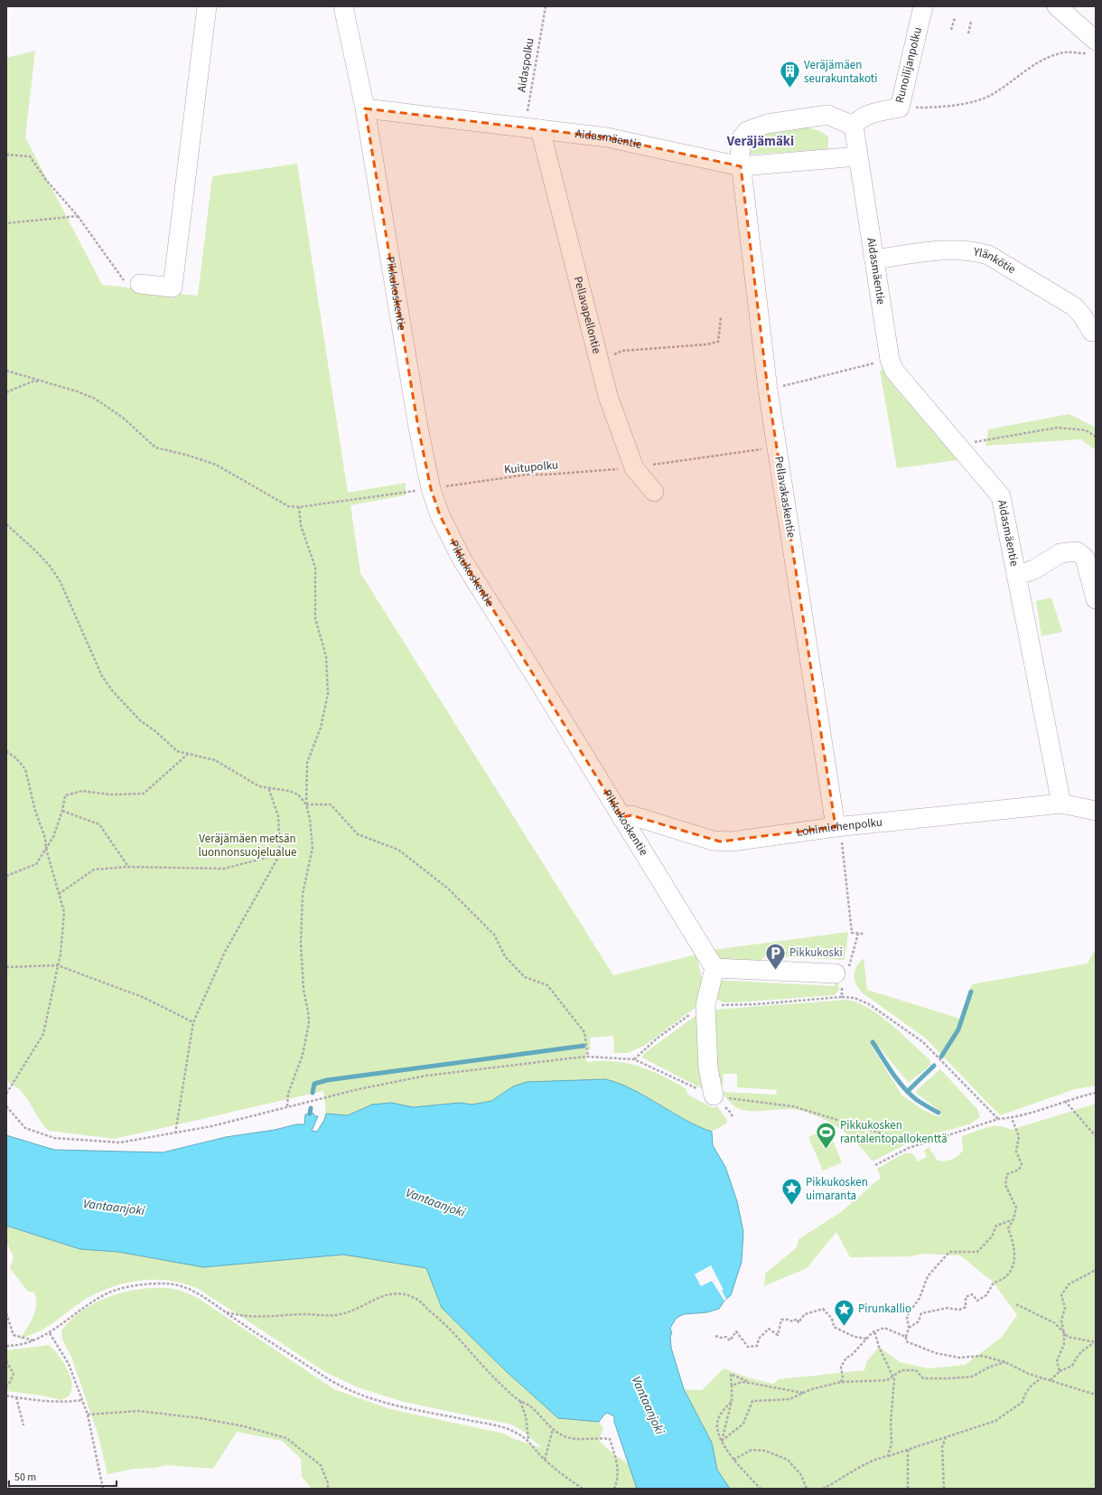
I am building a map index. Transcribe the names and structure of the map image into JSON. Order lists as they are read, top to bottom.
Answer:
{
  "streets": {
    "street": [
      "Runoilijanpolku",
      "Aidasmäentie",
      "Ylänkötie",
      "Pikkukoskentie",
      "Pellavapellontie",
      "Pellavakaskentie",
      "Lohimiehenpolku"
    ],
    "path": ["Aidaspolku", "Kuitupolku"]
  },
  "crossings": [
    ["Aidaspolku", "Aidasmäentie"],
    ["Aidaspolku", "Pellavapellontie"],
    ["Runoilijanpolku", "Pellavakaskentie"],
    ["Aidasmäentie", "Ylänkötie"],
    ["Aidasmäentie", "Pikkukoskentie"],
    ["Aidasmäentie", "Pellavapellontie"],
    ["Aidasmäentie", "Pellavakaskentie"],
    ["Aidasmäentie", "Lohimiehenpolku"],
    ["Pikkukoskentie", "Kuitupolku"],
    ["Pikkukoskentie", "Lohimiehenpolku"],
    ["Pellavapellontie", "Kuitupolku"],
    ["Kuitupolku", "Pellavakaskentie"],
    ["Pellavakaskentie", "Lohimiehenpolku"]
  ],
  "districts": ["Veräjämäki"],
  "water": ["Vantaanjoki"],
  "parks": ["Veräjämäen metsän luonnonsuojelualue"],
  "places": {
    "building": ["Veräjämäen seurakuntakoti"],
    "parking": ["Pikkukoski"],
    "sports": ["Pikkukosken rantalentopallokenttä"],
    "place": ["Pikkukosken uimaranta", "Pirunkallio"]
  },
  "scale_bar": "50 m"
}
